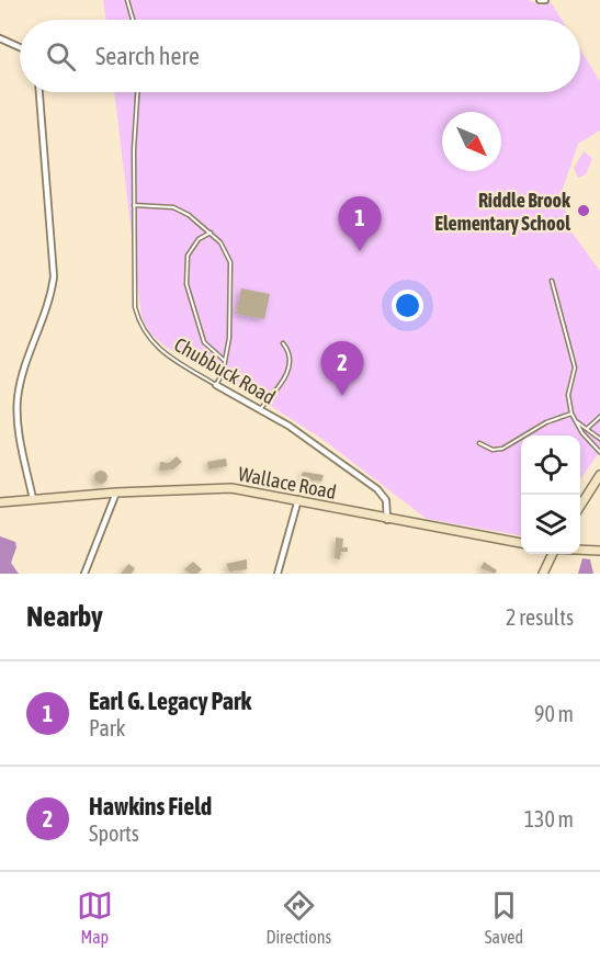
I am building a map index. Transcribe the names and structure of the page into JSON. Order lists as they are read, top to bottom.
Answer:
{
  "streets": {
    "street": ["Chubbuck Road", "Wallace Road"]
  },
  "crossings": [
    ["Chubbuck Road", "Wallace Road"]
  ],
  "places": ["Riddle Brook Elementary School"],
  "north": "bottom right",
  "page": {
    "search": "Search here",
    "pins": ["1", "2"],
    "heading": ["Nearby", "2 results"],
    "list": [
      {
        "mark": "1",
        "name": "Earl G. Legacy Park",
        "note": "Park",
        "value": "90 m"
      },
      {
        "mark": "2",
        "name": "Hawkins Field",
        "note": "Sports",
        "value": "130 m"
      }
    ],
    "nav": ["Map", "Directions", "Saved"]
  }
}
